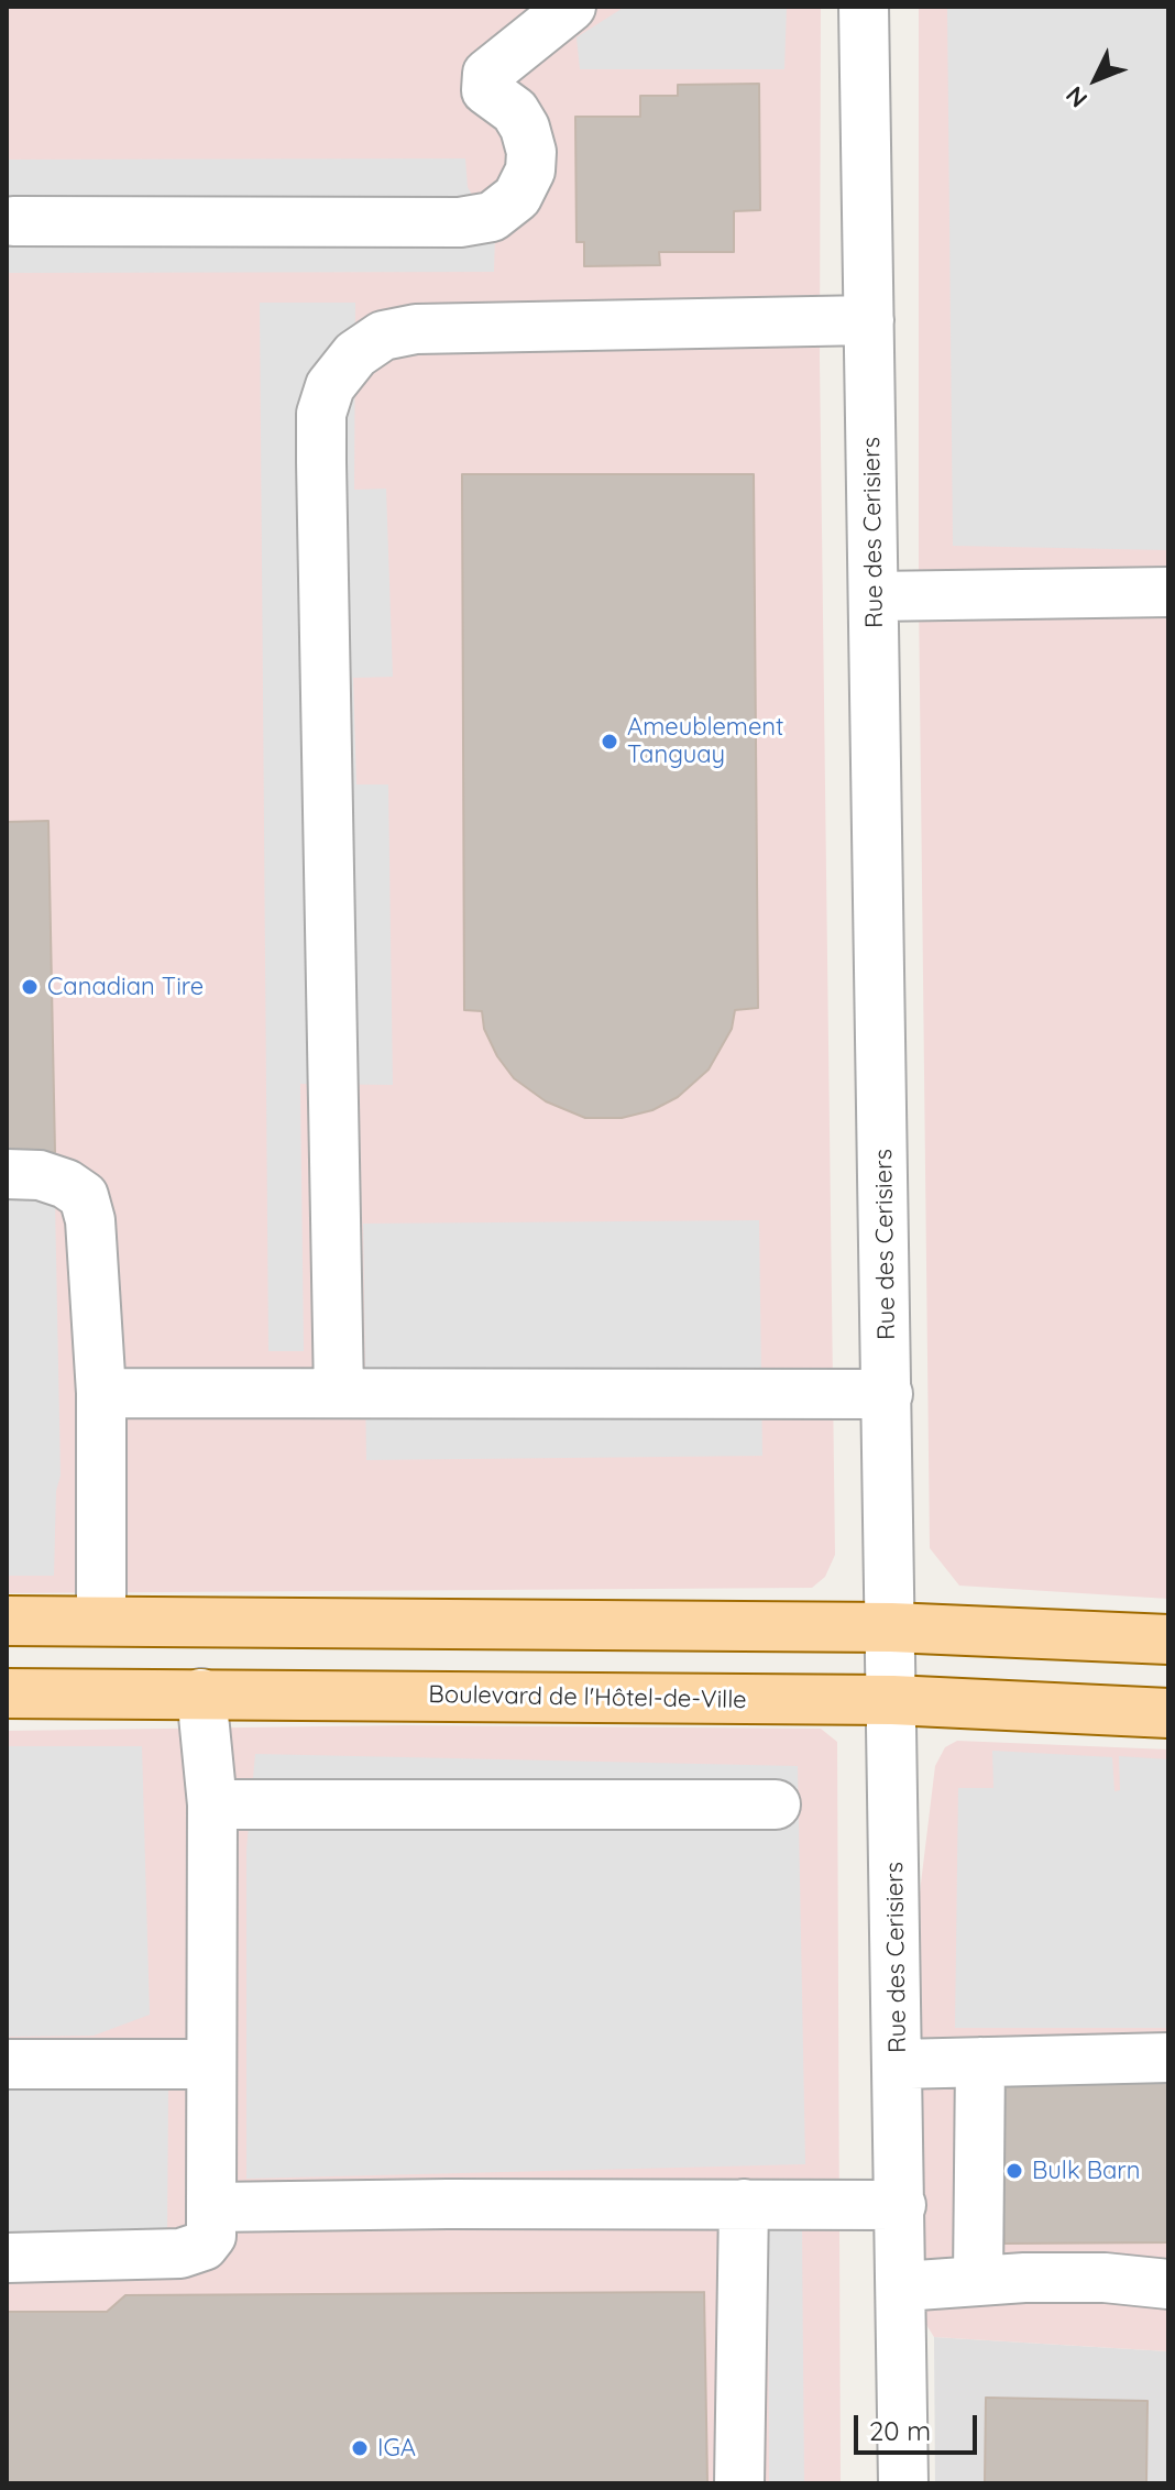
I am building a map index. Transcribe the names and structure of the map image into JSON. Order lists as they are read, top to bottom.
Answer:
{
  "streets": {
    "main road": ["Boulevard de l'Hôtel-de-Ville"],
    "street": ["Rue des Cerisiers"]
  },
  "crossings": [
    ["Rue des Cerisiers", "Boulevard de l'Hôtel-de-Ville"]
  ],
  "places": [
    "Ameublement Tanguay",
    "Canadian Tire",
    "Bulk Barn",
    "IGA"
  ],
  "scale_bar": "20 m",
  "north": "bottom left"
}
